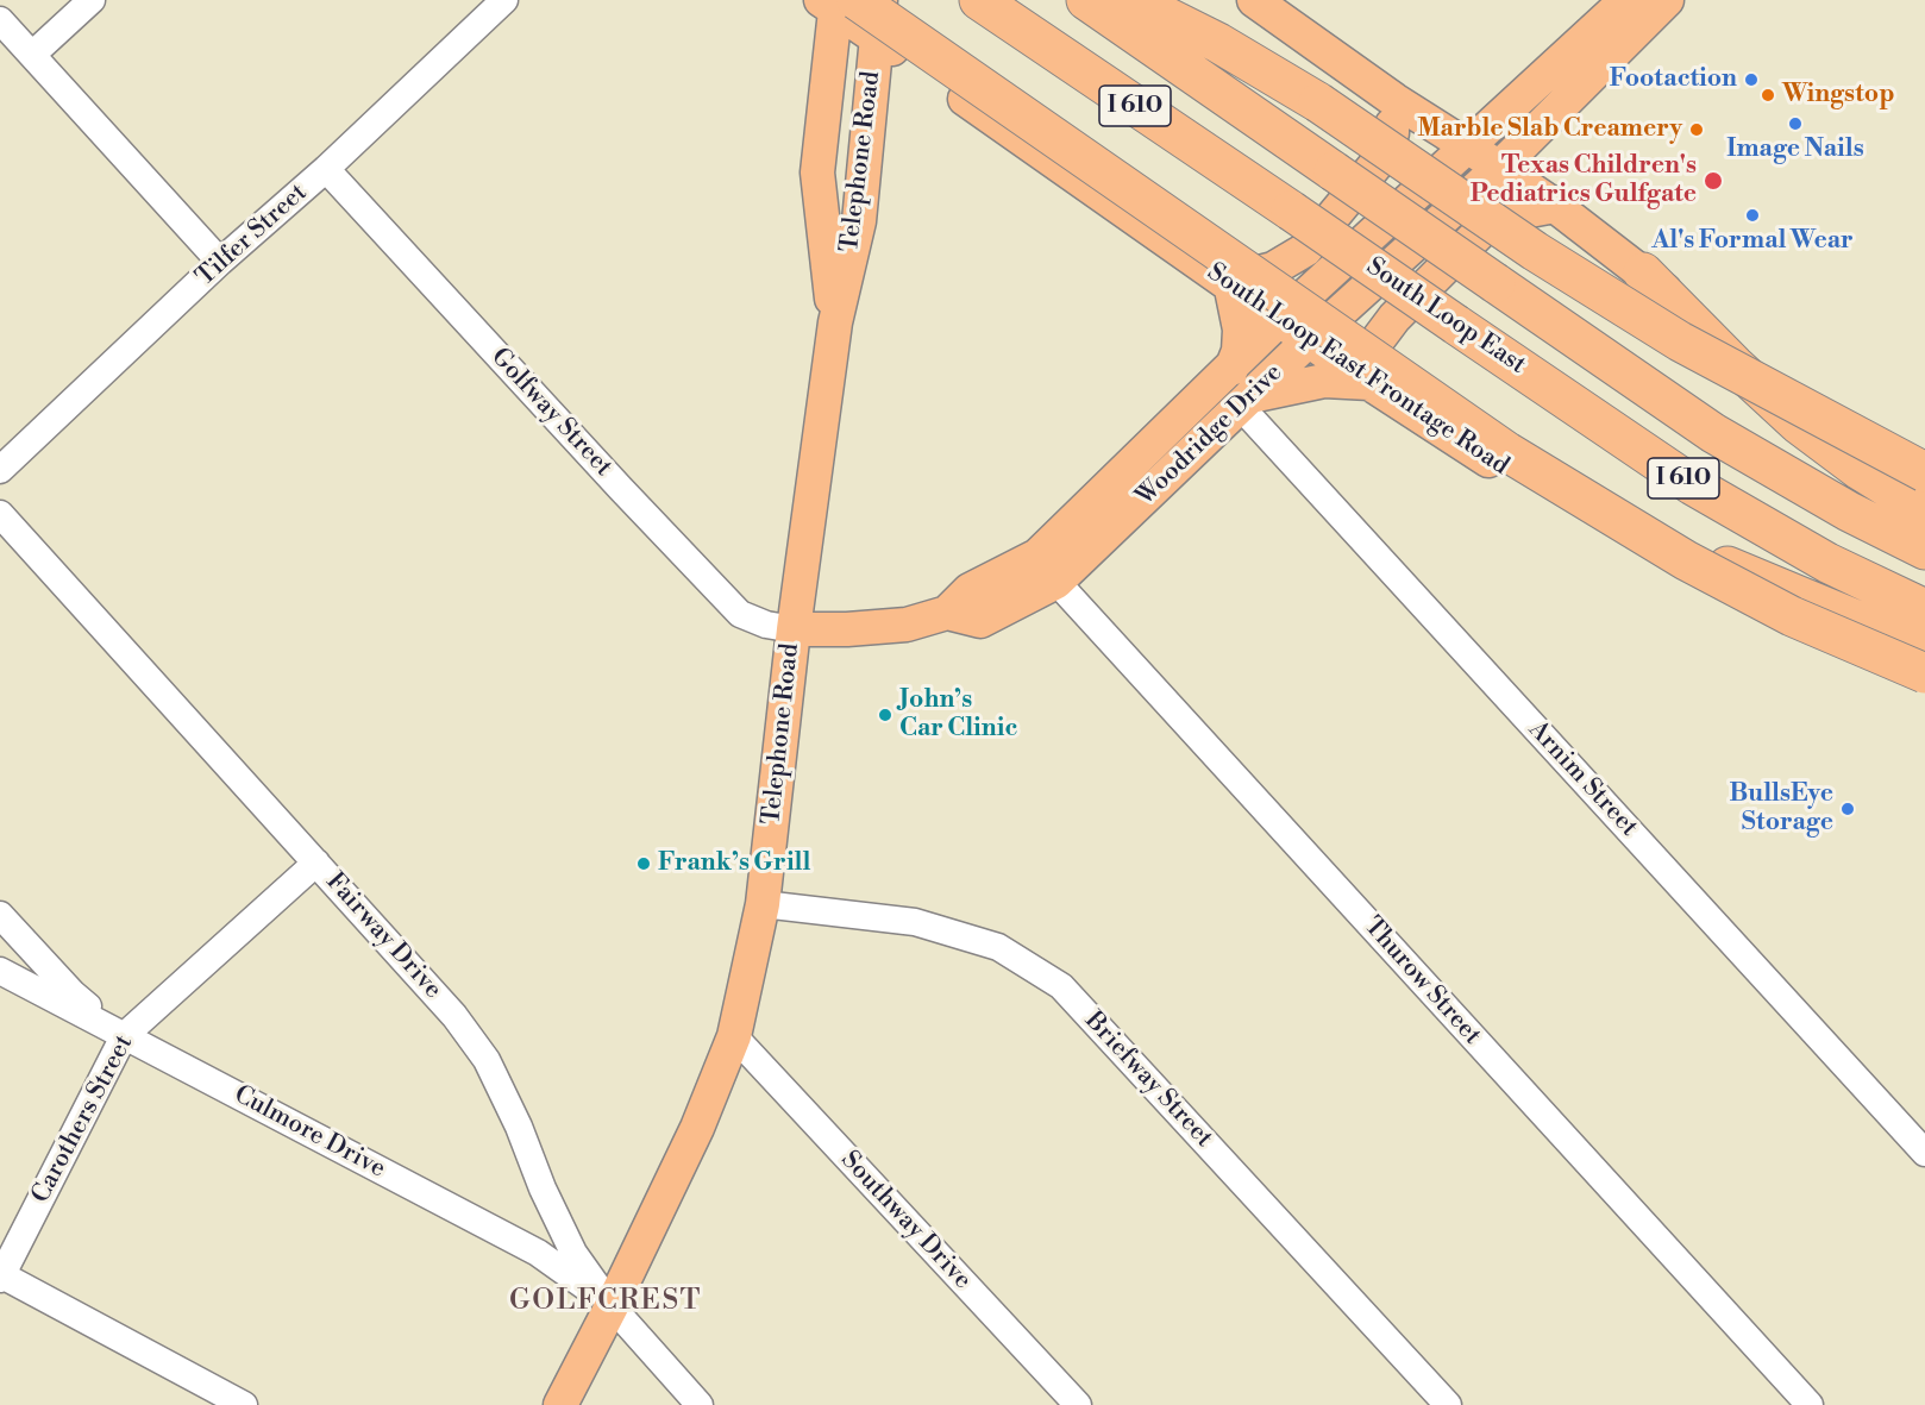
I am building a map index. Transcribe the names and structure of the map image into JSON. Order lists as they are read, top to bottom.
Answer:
{
  "streets": {
    "highway": ["I 610", "South Loop East"],
    "main road": ["Telephone Road", "South Loop East Frontage Road", "Woodridge Drive"],
    "street": [
      "Tilfer Street",
      "Golfway Street",
      "Arnim Street",
      "Fairway Drive",
      "Thurow Street",
      "Briefway Street",
      "Carothers Street",
      "Culmore Drive",
      "Southway Drive"
    ]
  },
  "crossings": [
    ["Telephone Road", "South Loop East Frontage Road"],
    ["Telephone Road", "Golfway Street"],
    ["Telephone Road", "Woodridge Drive"],
    ["Telephone Road", "Fairway Drive"],
    ["Telephone Road", "Briefway Street"],
    ["Telephone Road", "Culmore Drive"],
    ["Telephone Road", "Southway Drive"],
    ["Tilfer Street", "Golfway Street"],
    ["South Loop East Frontage Road", "Woodridge Drive"],
    ["Golfway Street", "Woodridge Drive"],
    ["Woodridge Drive", "Arnim Street"],
    ["Woodridge Drive", "Thurow Street"],
    ["Fairway Drive", "Carothers Street"],
    ["Fairway Drive", "Culmore Drive"],
    ["Carothers Street", "Culmore Drive"]
  ],
  "districts": ["GOLFCREST"],
  "places": [
    "Footaction",
    "Wingstop",
    "Image Nails",
    "Marble Slab Creamery",
    "Texas Children's Pediatrics Gulfgate",
    "Al's Formal Wear",
    "John’s Car Clinic",
    "BullsEye Storage",
    "Frank’s Grill"
  ]
}
